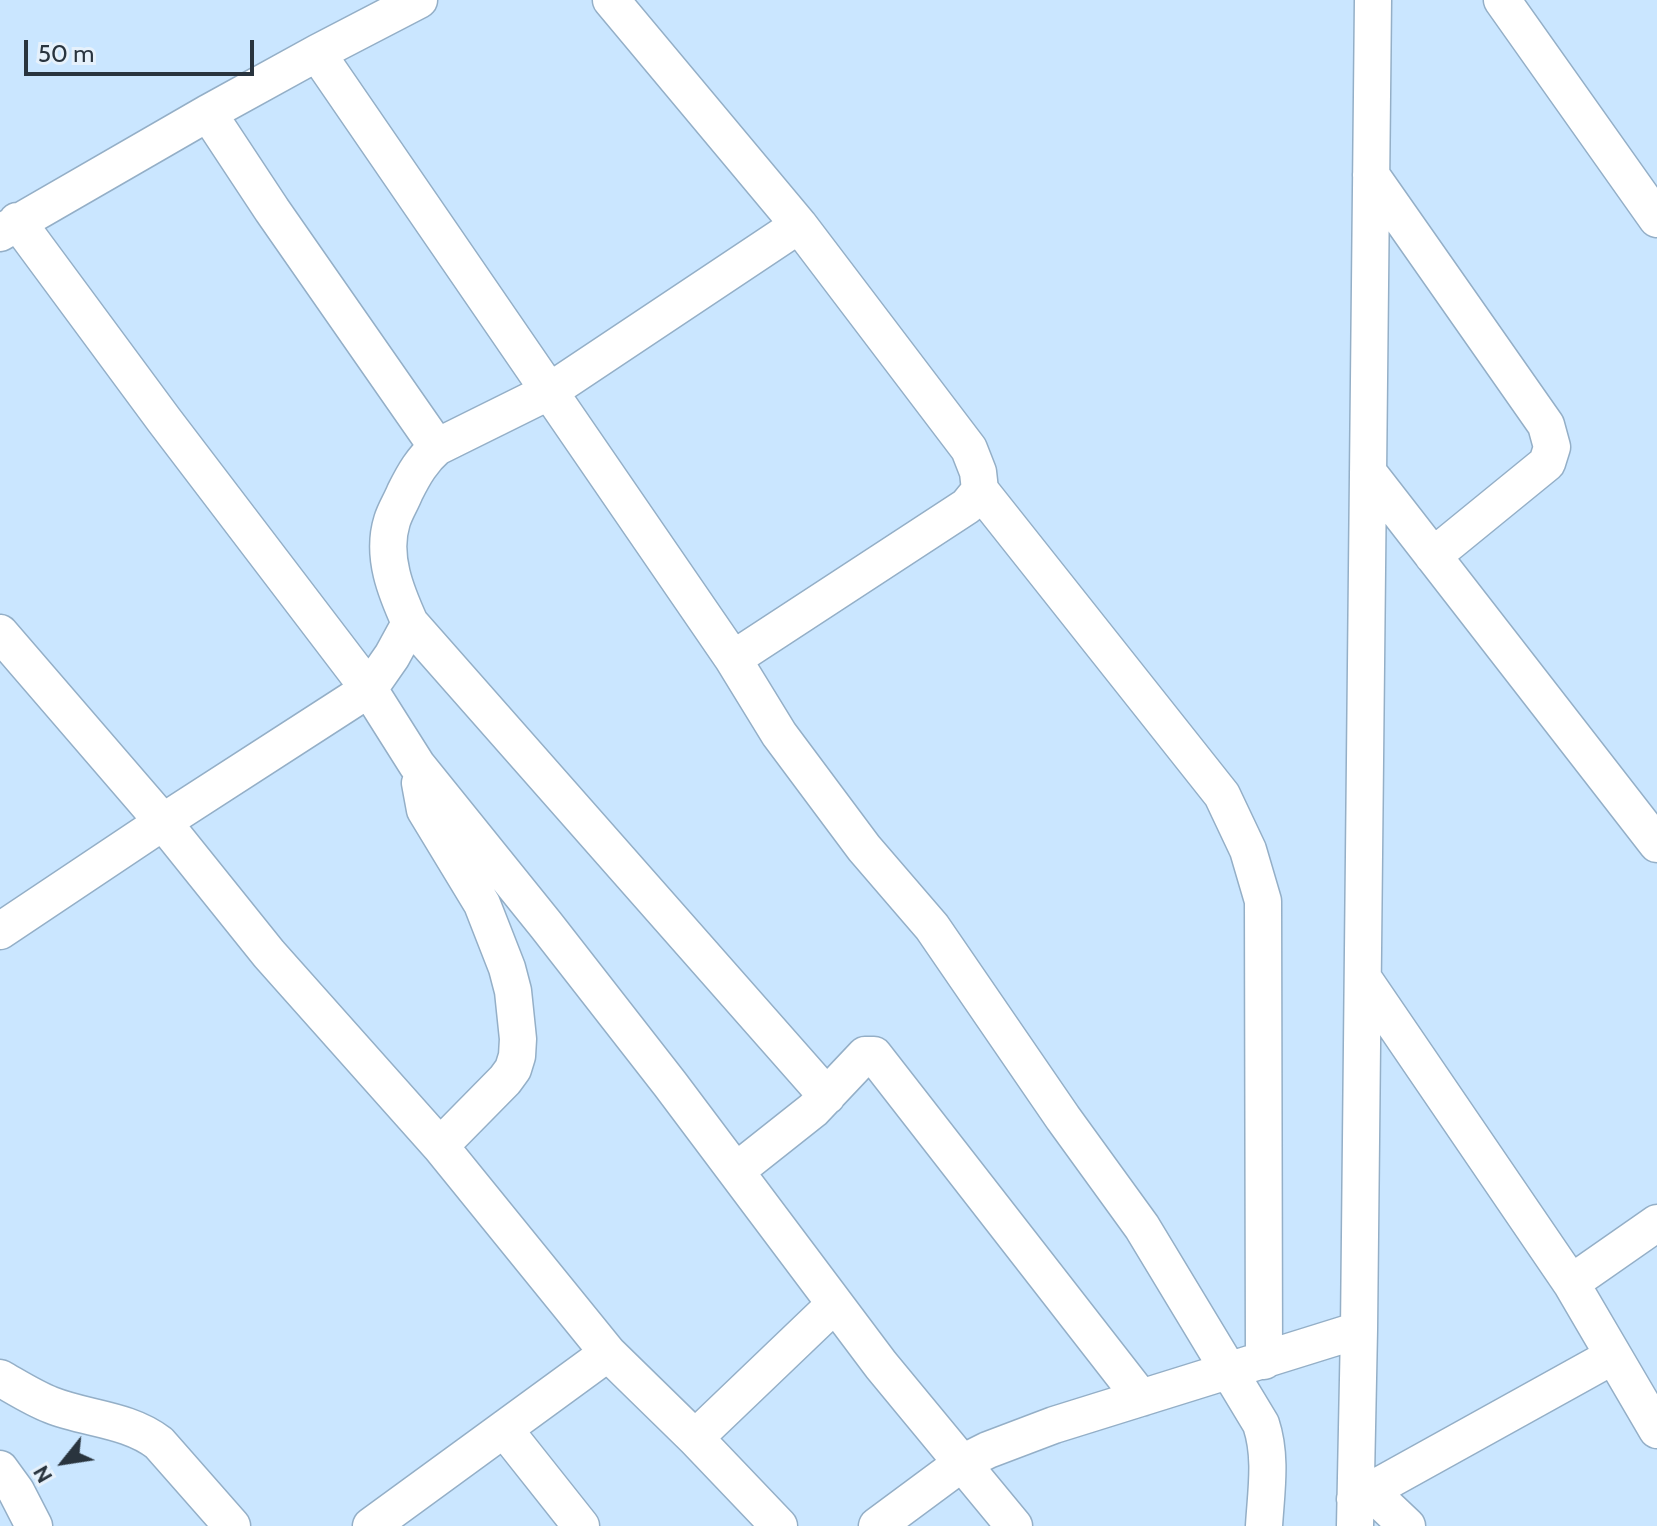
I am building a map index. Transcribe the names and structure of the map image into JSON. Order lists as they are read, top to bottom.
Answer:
{
  "scale_bar": "50 m",
  "north": "bottom left"
}
